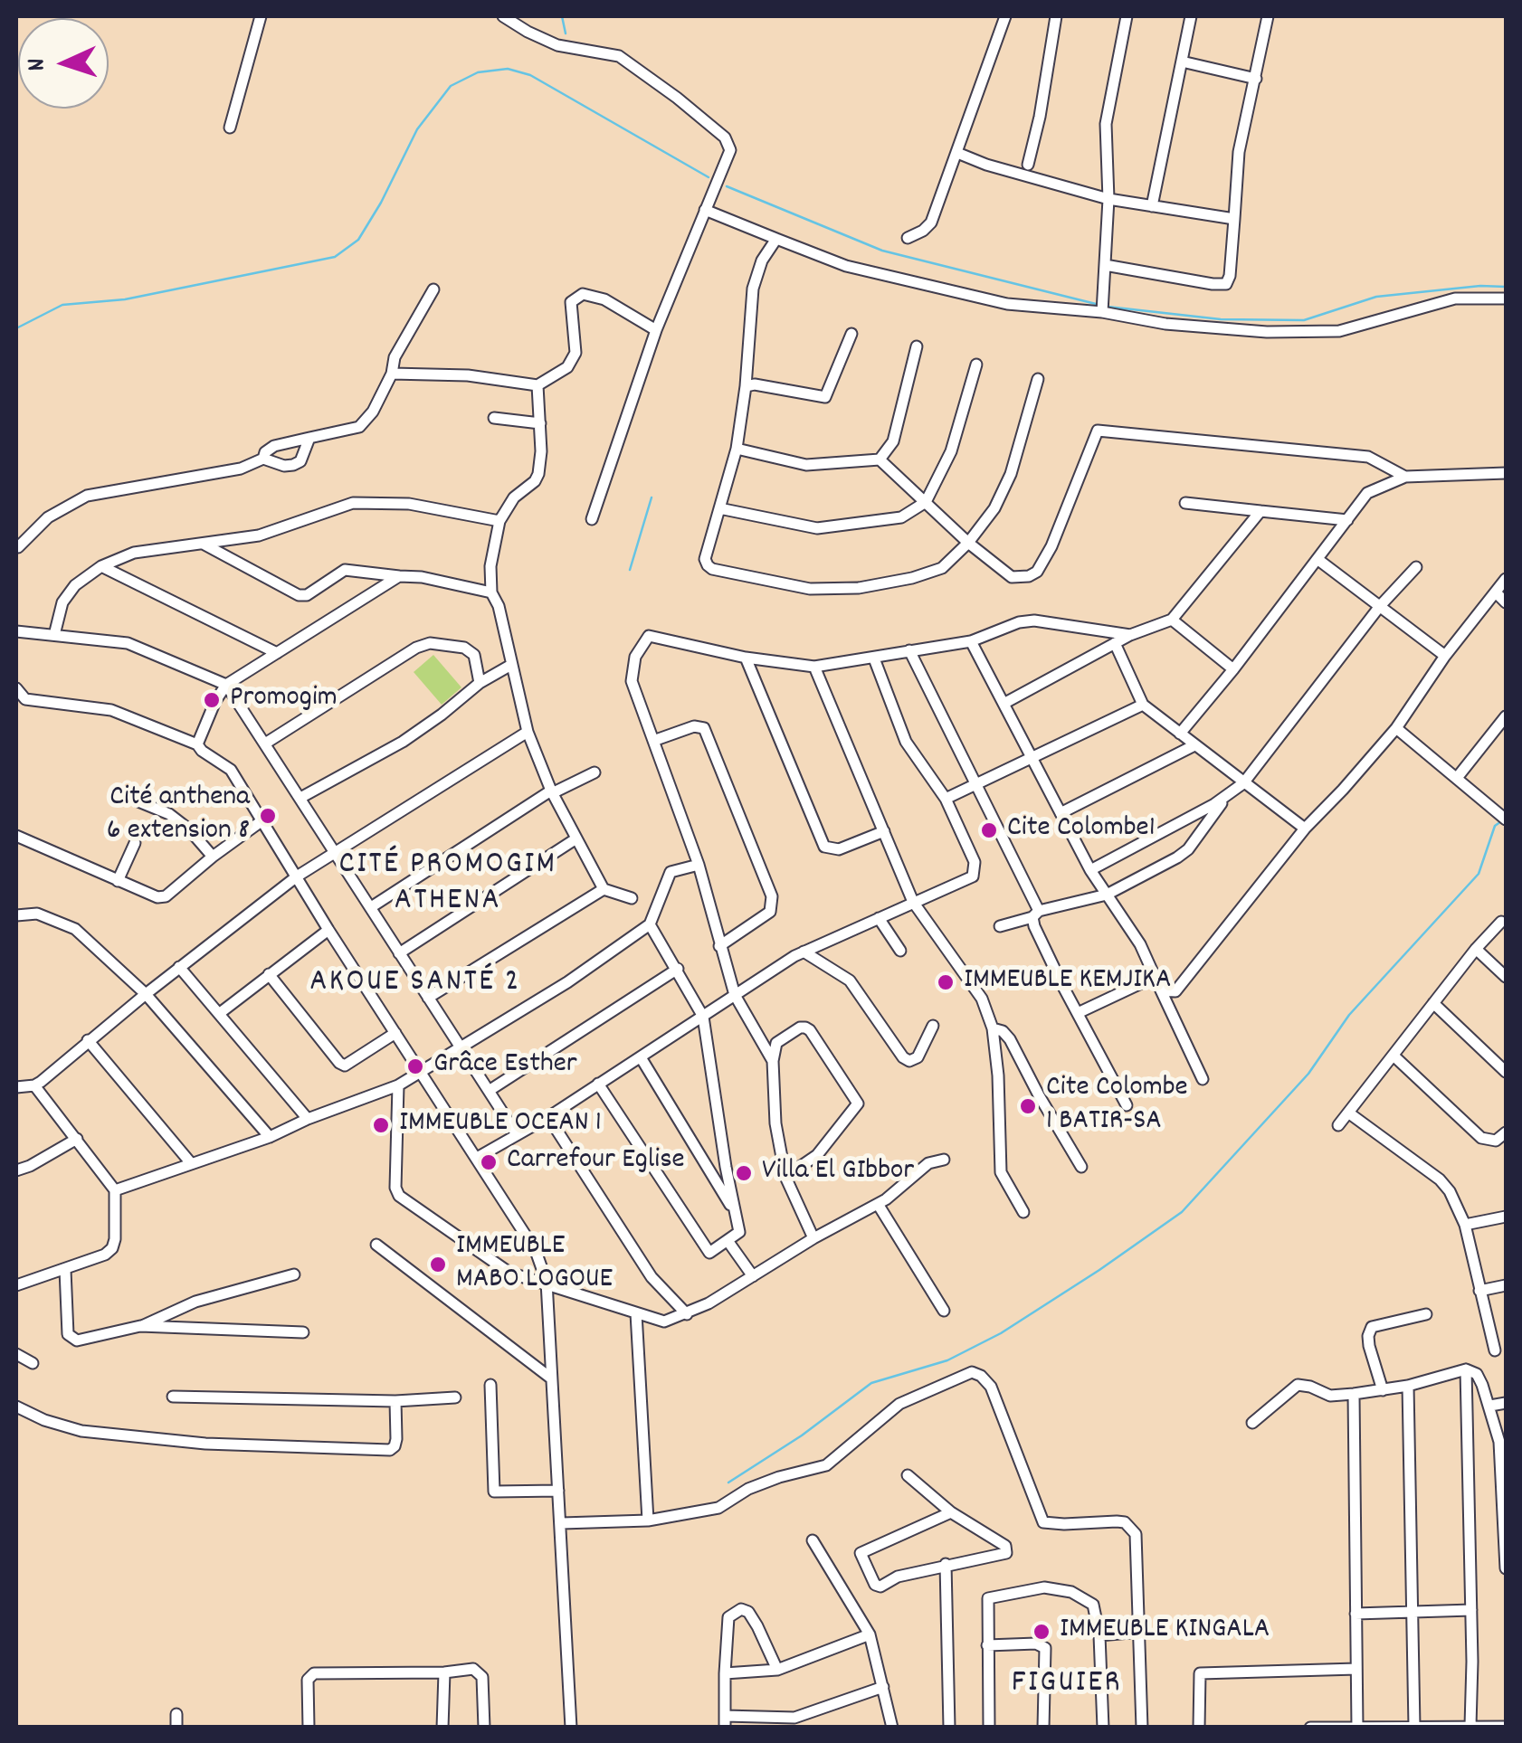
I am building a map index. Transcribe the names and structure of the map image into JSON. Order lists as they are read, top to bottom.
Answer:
{
  "districts": ["CITÉ PROMOGIM ATHENA", "AKOUE SANTÉ 2", "FIGUIER"],
  "places": [
    "Promogim",
    "Cité anthena 6 extension 8",
    "Cite Colombe1",
    "IMMEUBLE KEMJIKA",
    "Grâce Esther",
    "Cite Colombe 1 BATIR-SA",
    "IMMEUBLE OCEAN 1",
    "Carrefour Eglise",
    "Villa El GIbbor",
    "IMMEUBLE MABO LOGOUE",
    "IMMEUBLE KINGALA"
  ],
  "north": "left"
}
